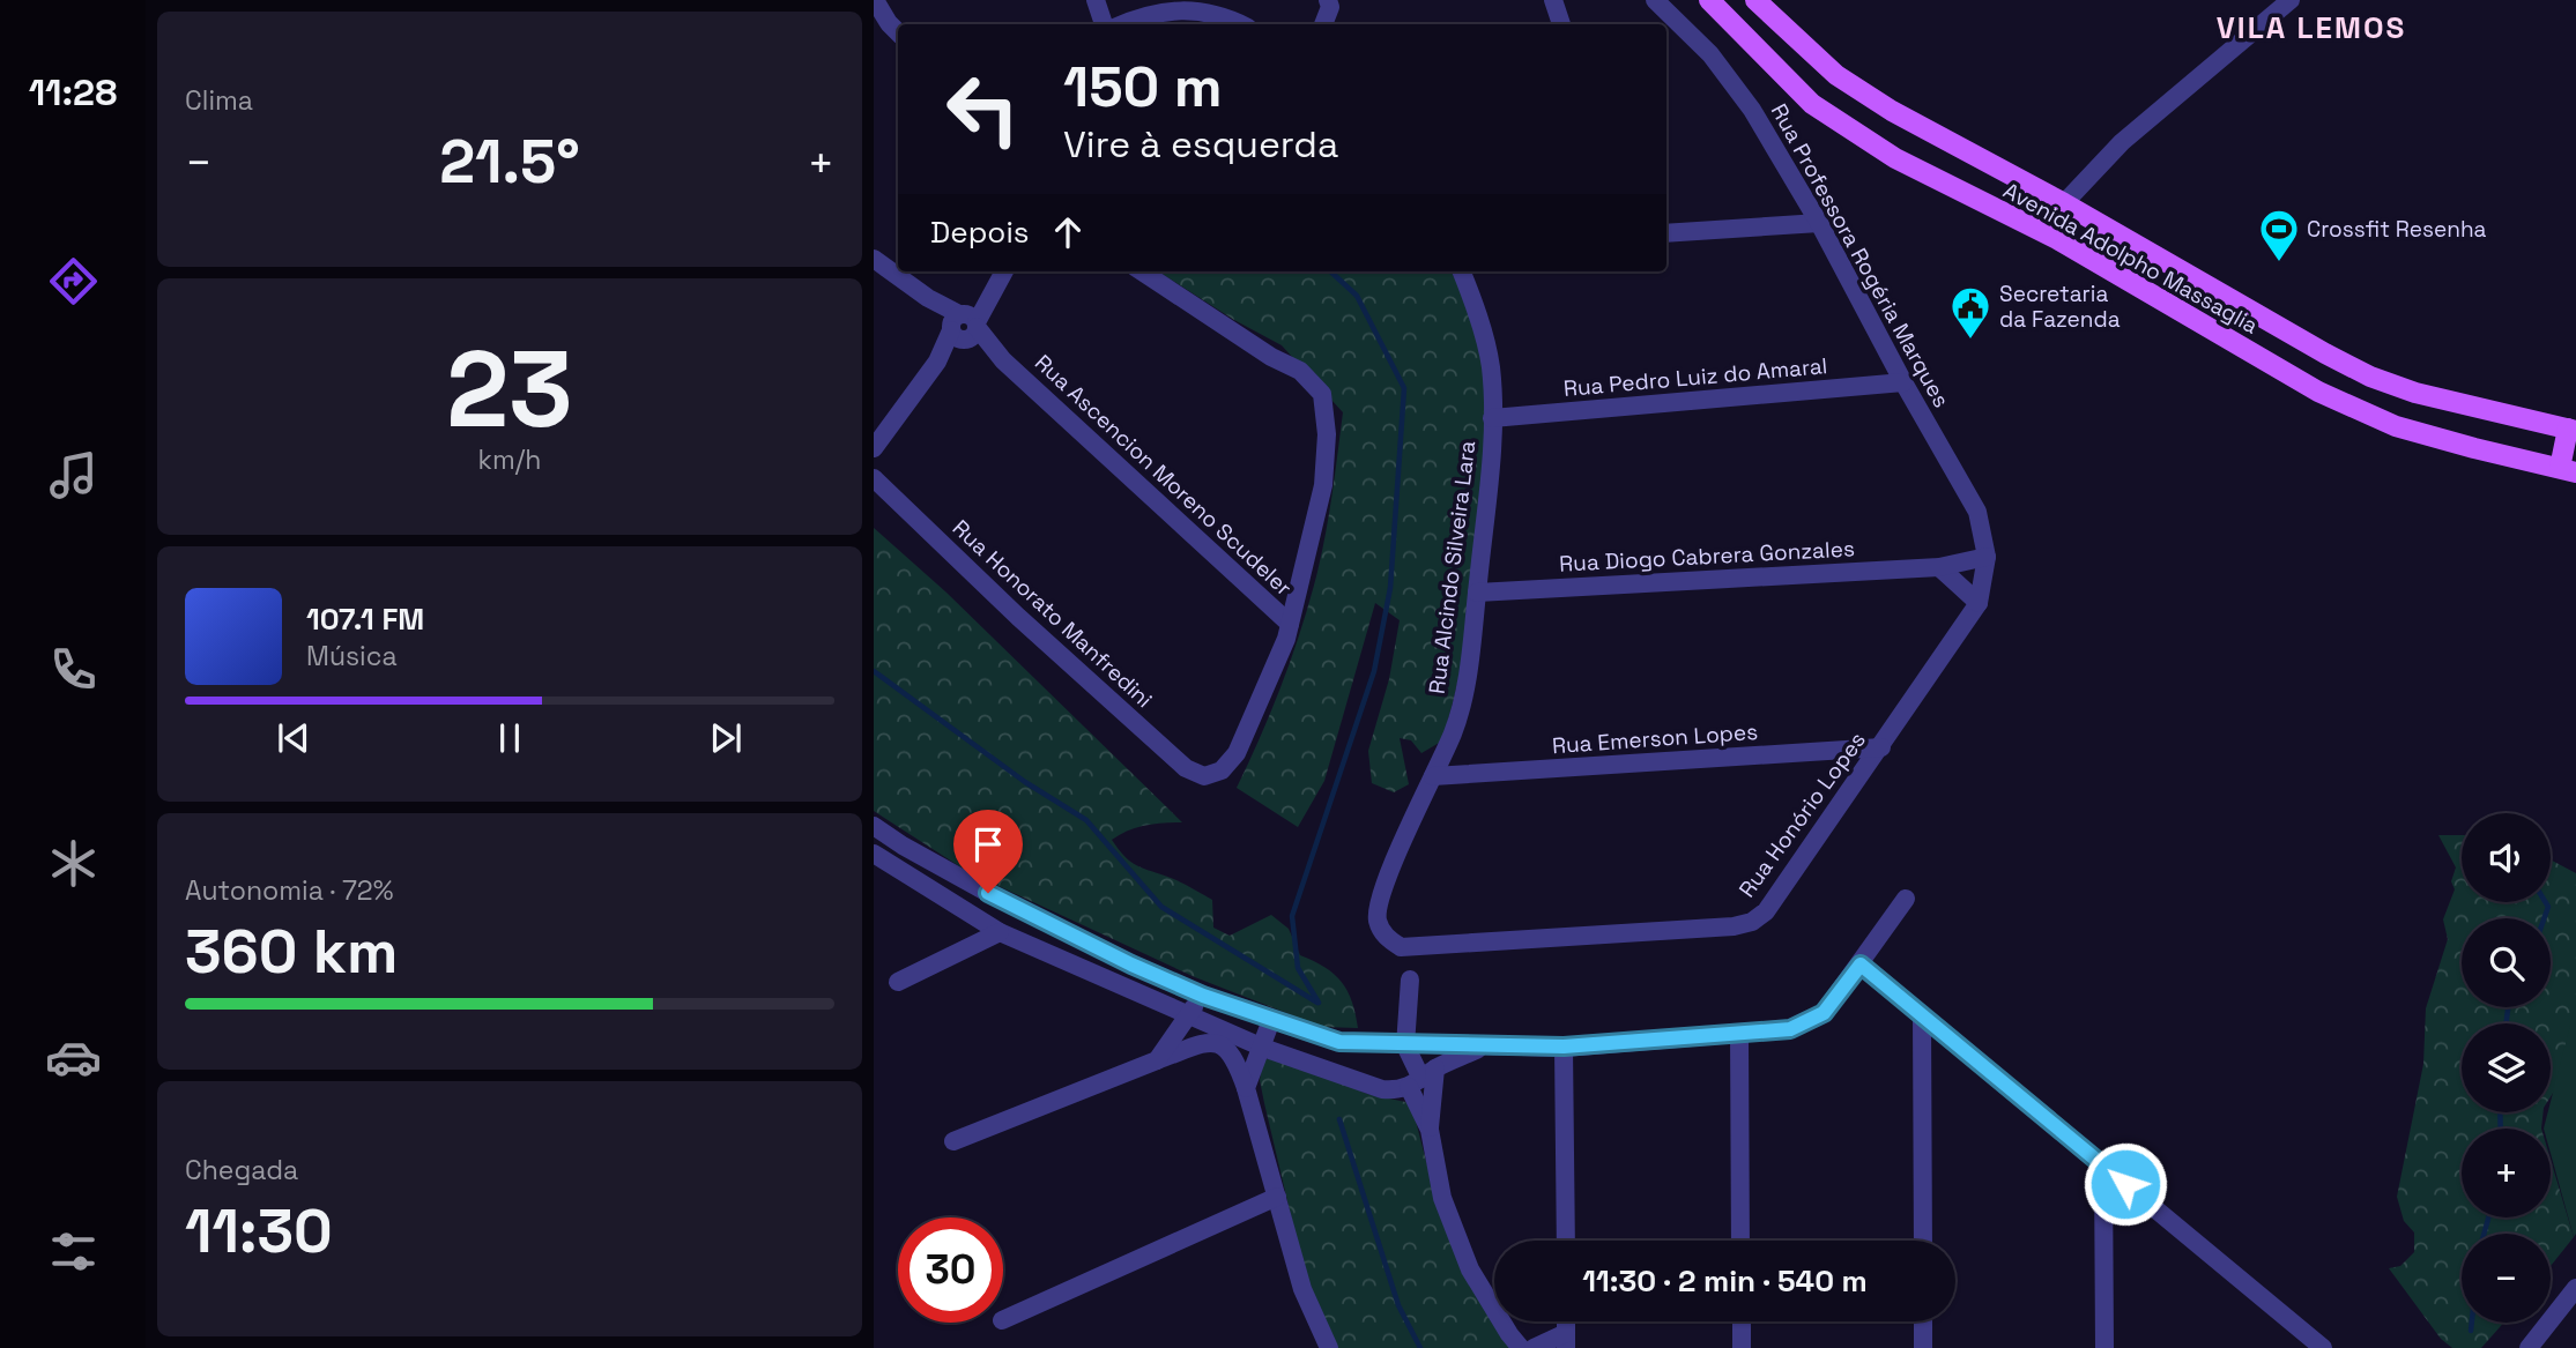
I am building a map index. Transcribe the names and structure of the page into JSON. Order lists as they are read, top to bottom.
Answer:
{
  "streets": {
    "main road": ["Avenida Adolpho Massaglia"],
    "street": [
      "Rua Professora Rogéria Marques",
      "Rua Pedro Luiz do Amaral",
      "Rua Ascencion Moreno Scudeler",
      "Rua Diogo Cabrera Gonzales",
      "Rua Alcindo Silveira Lara",
      "Rua Honorato Manfredini",
      "Rua Emerson Lopes",
      "Rua Honório Lopes"
    ]
  },
  "crossings": [
    ["Rua Professora Rogéria Marques", "Rua Pedro Luiz do Amaral"],
    ["Rua Professora Rogéria Marques", "Rua Diogo Cabrera Gonzales"],
    ["Rua Professora Rogéria Marques", "Rua Honório Lopes"],
    ["Rua Pedro Luiz do Amaral", "Rua Alcindo Silveira Lara"],
    ["Rua Ascencion Moreno Scudeler", "Rua Honorato Manfredini"],
    ["Rua Diogo Cabrera Gonzales", "Rua Alcindo Silveira Lara"],
    ["Rua Diogo Cabrera Gonzales", "Rua Honório Lopes"],
    ["Rua Alcindo Silveira Lara", "Rua Emerson Lopes"],
    ["Rua Alcindo Silveira Lara", "Rua Honório Lopes"],
    ["Rua Emerson Lopes", "Rua Honório Lopes"]
  ],
  "districts": ["VILA LEMOS"],
  "places": {
    "sports": ["Crossfit Resenha"],
    "public building": ["Secretaria da Fazenda"]
  },
  "page": {
    "tabs": "11:28",
    "tile": [
      "Clima",
      ["23", "km/h"],
      ["Autonomia · 72%", "360 km"],
      ["Chegada", "11:30"]
    ],
    "turn": ["150 m", "Vire à esquerda"],
    "heat": ["−", "21.5°", "+"],
    "then": "Depois",
    "song": ["107.1 FM", "Música"],
    "map_buttons": ["+", "−"],
    "limit": "30",
    "trip": "11:30 · 2 min · 540 m"
  }
}
